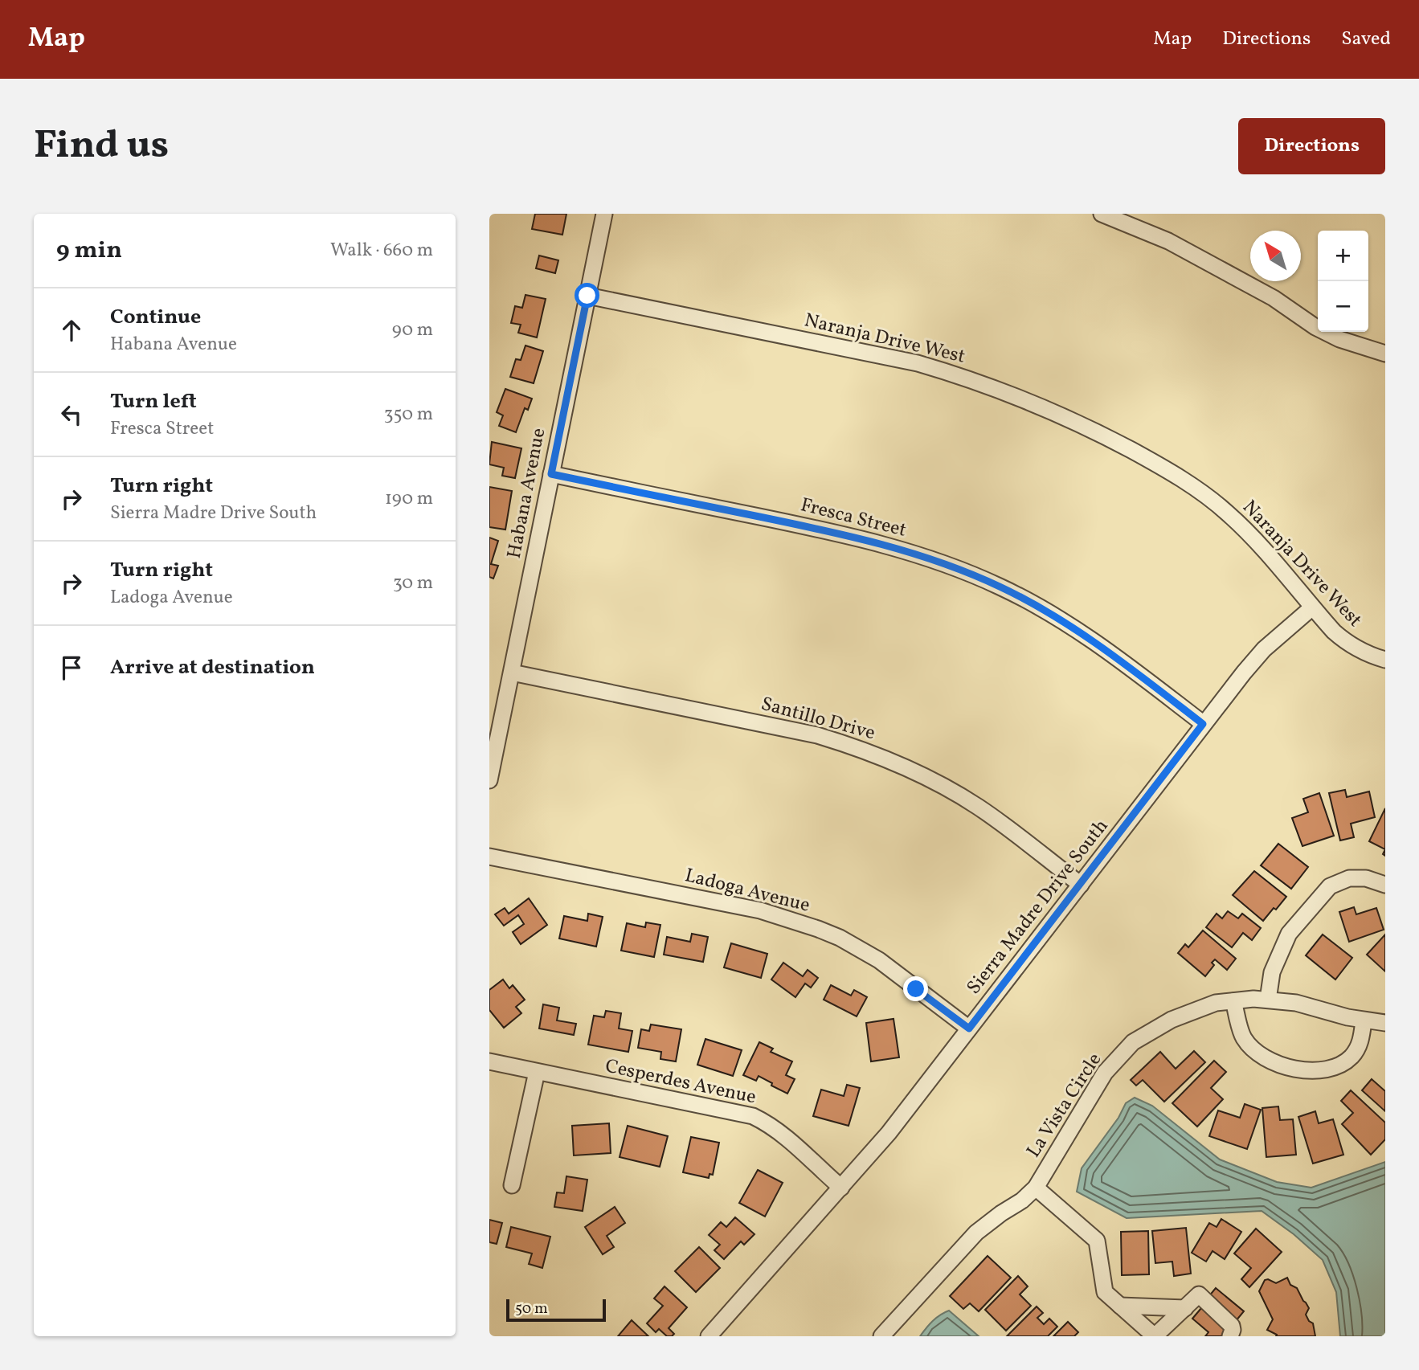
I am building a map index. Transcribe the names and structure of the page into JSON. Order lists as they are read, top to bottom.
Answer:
{
  "streets": {
    "street": [
      "Naranja Drive West",
      "Habana Avenue",
      "Fresca Street",
      "Santillo Drive",
      "Ladoga Avenue",
      "Sierra Madre Drive South",
      "Cesperdes Avenue",
      "La Vista Circle"
    ]
  },
  "crossings": [
    ["Naranja Drive West", "Habana Avenue"],
    ["Naranja Drive West", "Sierra Madre Drive South"],
    ["Habana Avenue", "Fresca Street"],
    ["Habana Avenue", "Santillo Drive"],
    ["Fresca Street", "Sierra Madre Drive South"],
    ["Santillo Drive", "Sierra Madre Drive South"],
    ["Ladoga Avenue", "Sierra Madre Drive South"],
    ["Sierra Madre Drive South", "Cesperdes Avenue"]
  ],
  "scale_bar": "50 m",
  "north": "top left",
  "page": {
    "header": "Map",
    "nav": ["Map", "Directions", "Saved"],
    "buttons": "Directions",
    "title": "Find us",
    "heading": ["9 min", "Walk · 660 m"],
    "map_buttons": ["+", "−"],
    "list": [
      ["Continue", "Habana Avenue", "90 m"],
      ["Turn left", "Fresca Street", "350 m"],
      ["Turn right", "Sierra Madre Drive South", "190 m"],
      ["Turn right", "Ladoga Avenue", "30 m"],
      "Arrive at destination"
    ],
    "scale": "50 m"
  }
}
